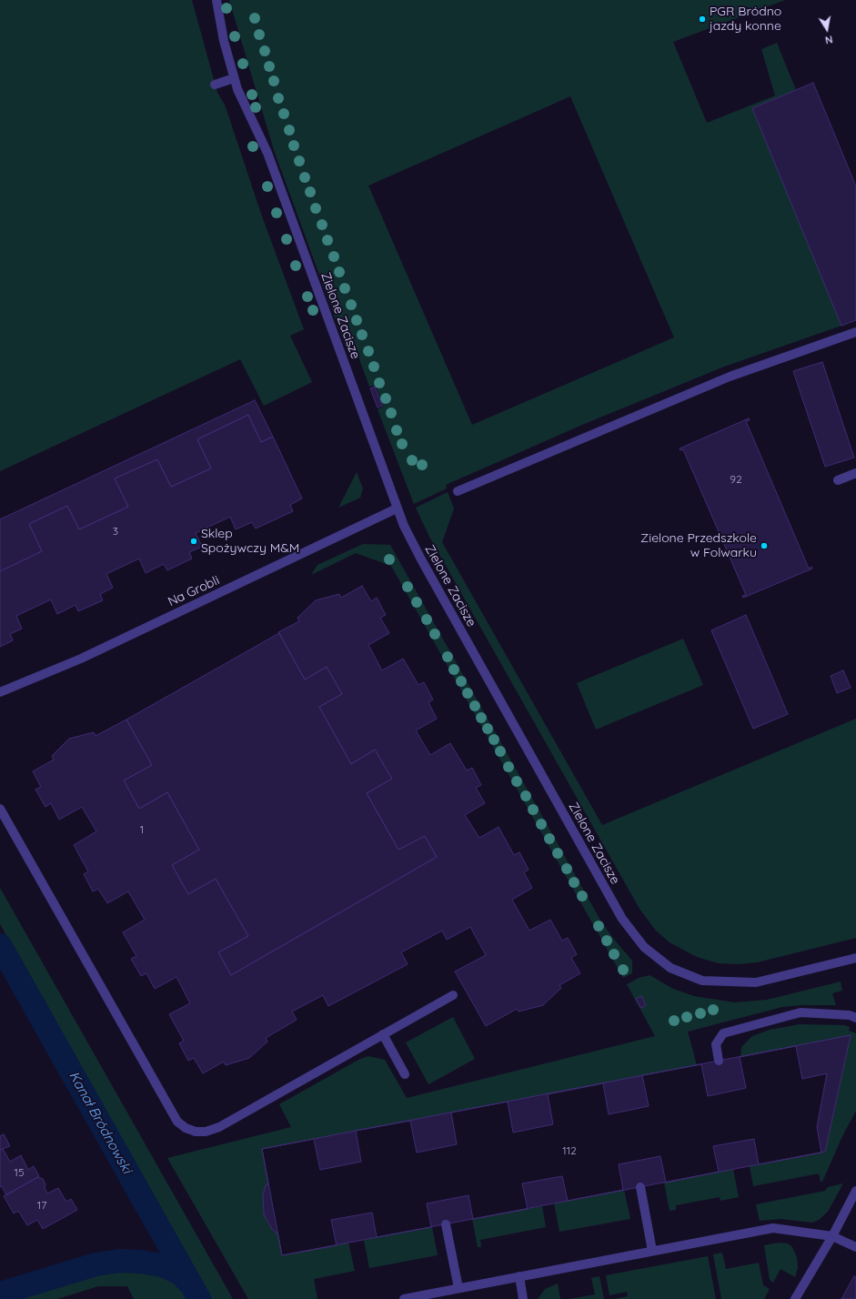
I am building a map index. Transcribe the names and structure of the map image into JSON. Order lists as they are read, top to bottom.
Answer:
{
  "streets": {
    "street": ["Zielone Zacisze", "Na Grobli"]
  },
  "crossings": [
    ["Zielone Zacisze", "Na Grobli"]
  ],
  "water": ["Kanał Bródnowski"],
  "places": ["PGR Bródno jazdy konne", "Sklep Spożywczy M&M", "Zielone Przedszkole w Folwarku"],
  "house_numbers": [
    "92",
    "3",
    "1",
    "112",
    "15",
    "17"
  ],
  "north": "bottom"
}
